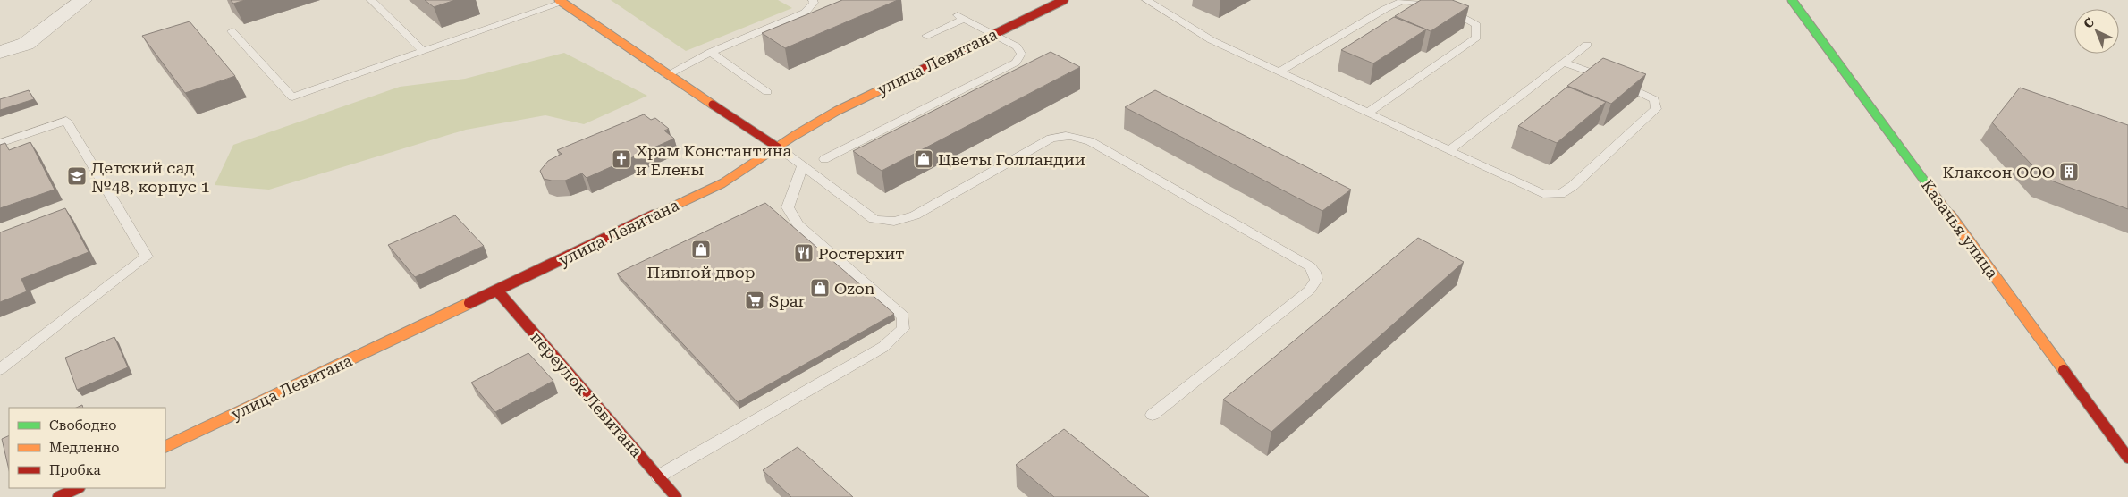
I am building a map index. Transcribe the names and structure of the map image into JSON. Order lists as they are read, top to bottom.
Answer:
{
  "streets": {
    "street": ["улица Левитана", "Казачья улица", "переулок Левитана"]
  },
  "crossings": [
    ["улица Левитана", "переулок Левитана"]
  ],
  "places": {
    "church": ["Храм Константина и Елены"],
    "shop": ["Цветы Голландии", "Пивной двор", "Ozon"],
    "building": ["Клаксон ООО"],
    "school or university": ["Детский сад №48, корпус 1"],
    "restaurant": ["Ростерхит"],
    "supermarket": ["Spar"]
  },
  "legend": ["Свободно", "Медленно", "Пробка"],
  "north": "top left"
}
